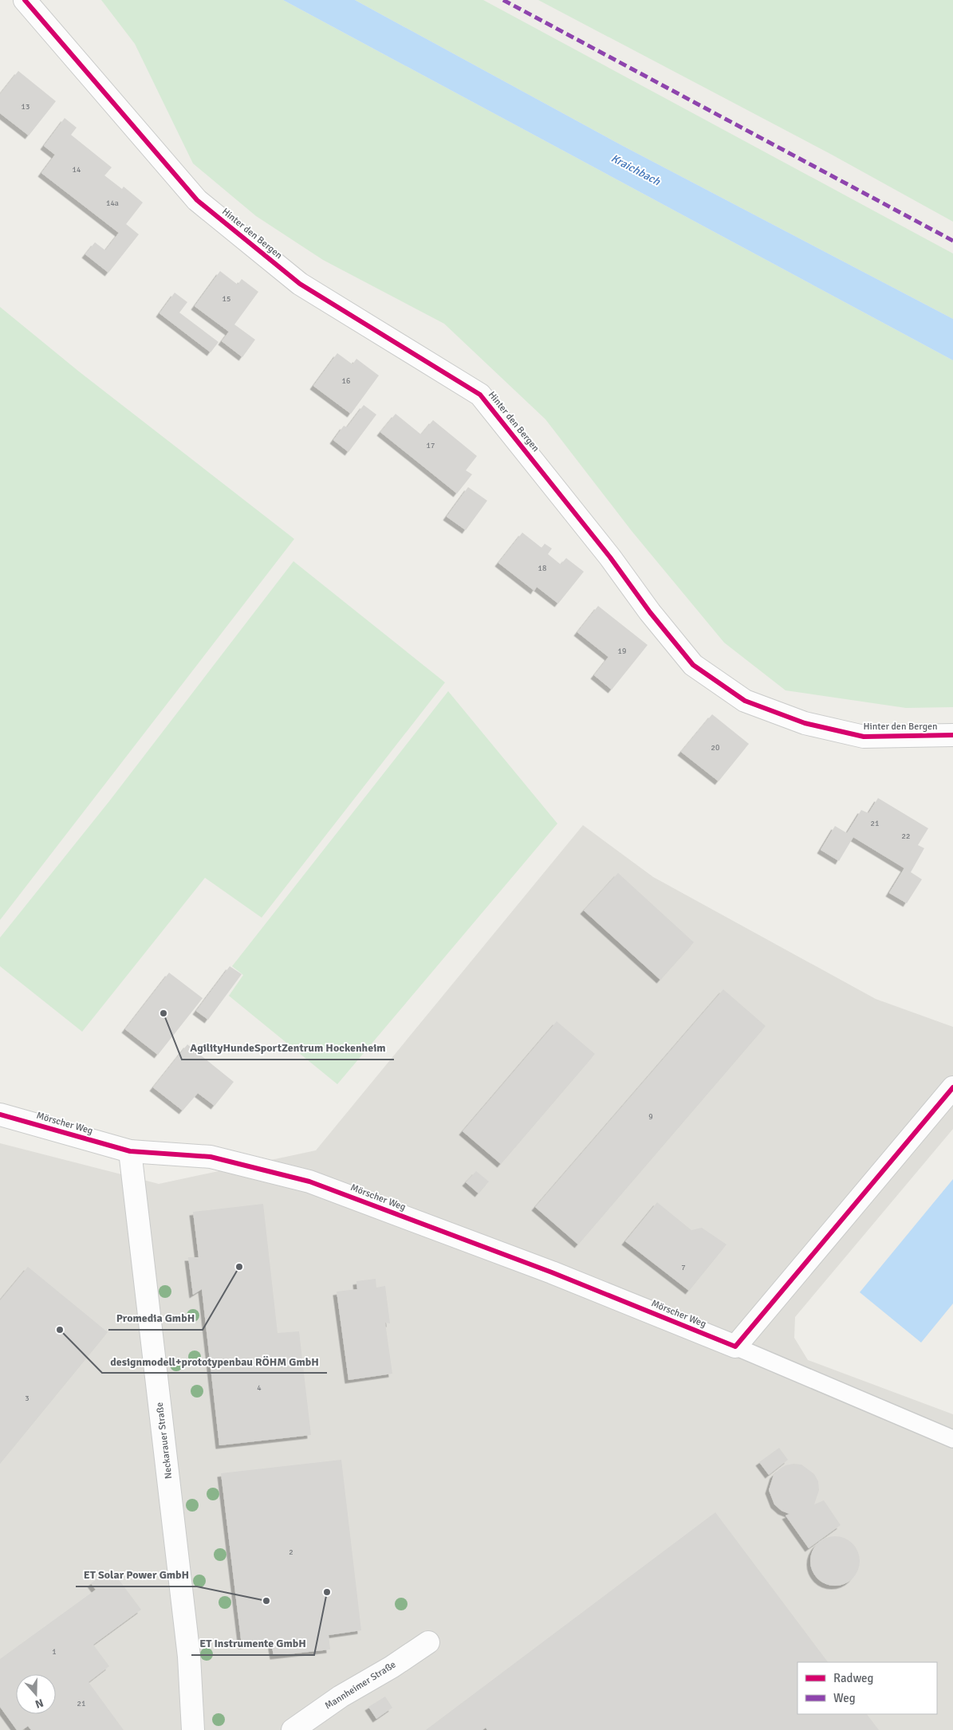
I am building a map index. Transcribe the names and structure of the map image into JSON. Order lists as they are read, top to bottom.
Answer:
{
  "streets": {
    "street": [
      "Hinter den Bergen",
      "Mörscher Weg",
      "Neckarauer Straße",
      "Mannheimer Straße"
    ]
  },
  "crossings": [
    ["Mörscher Weg", "Neckarauer Straße"]
  ],
  "water": ["Kraichbach"],
  "places": [
    "AgilityHundeSportZentrum Hockenheim",
    "Promedia GmbH",
    "designmodell+prototypenbau RÖHM GmbH",
    "ET Instrumente GmbH",
    "ET Solar Power GmbH"
  ],
  "house_numbers": [
    "13",
    "14",
    "14a",
    "15",
    "16",
    "17",
    "18",
    "19",
    "20",
    "21",
    "22",
    "9",
    "7",
    "4",
    "3",
    "2",
    "1",
    "21"
  ],
  "legend": ["Radweg", "Weg"],
  "north": "bottom"
}
